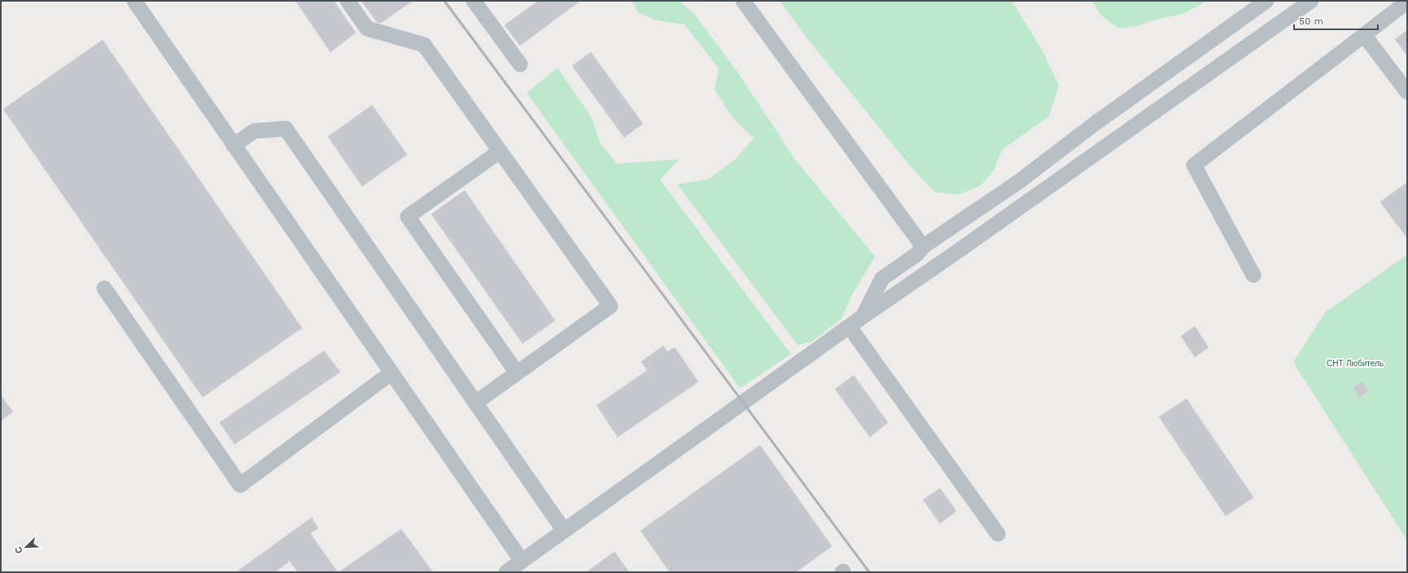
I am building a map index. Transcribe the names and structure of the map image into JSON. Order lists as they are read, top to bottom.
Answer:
{
  "parks": ["СНТ Любитель"],
  "scale_bar": "50 m",
  "north": "bottom left"
}
